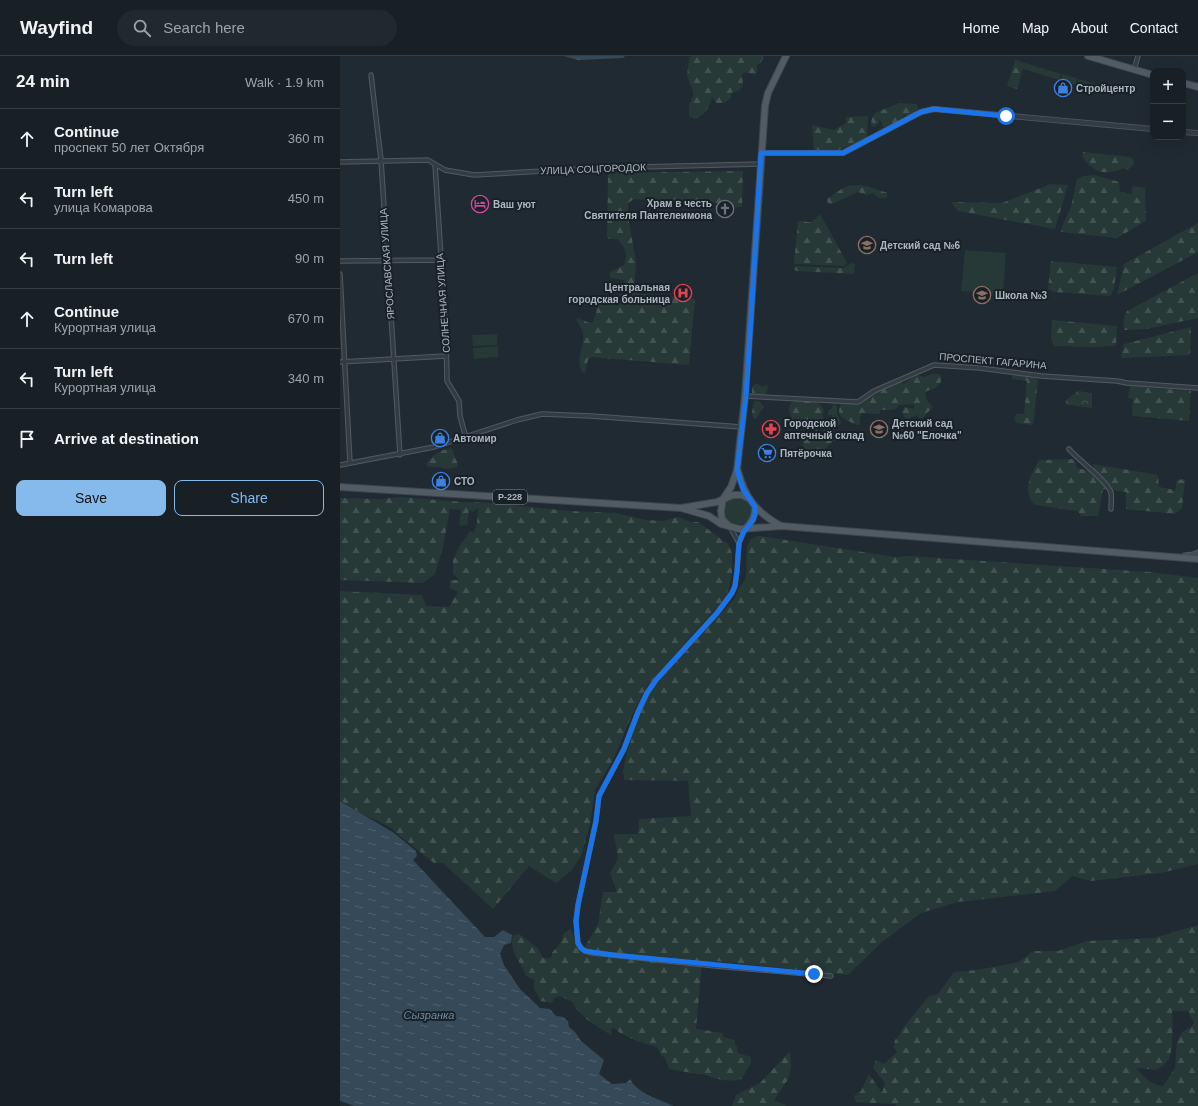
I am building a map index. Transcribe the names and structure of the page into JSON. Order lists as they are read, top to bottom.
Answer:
{
  "streets": {
    "main road": ["Р-228"],
    "street": [
      "УЛИЦА СОЦГОРОДОК",
      "ЯРОСЛАВСКАЯ УЛИЦА",
      "СОЛНЕЧНАЯ УЛИЦА",
      "ПРОСПЕКТ ГАГАРИНА"
    ]
  },
  "crossings": [
    ["УЛИЦА СОЦГОРОДОК", "ЯРОСЛАВСКАЯ УЛИЦА"],
    ["УЛИЦА СОЦГОРОДОК", "СОЛНЕЧНАЯ УЛИЦА"]
  ],
  "water": ["Сызранка"],
  "places": {
    "shop": ["Стройцентр", "Автомир", "СТО"],
    "hotel": ["Ваш уют"],
    "church": ["Храм в честь Святителя Пантелеимона"],
    "school or university": ["Детский сад №6", "Школа №3", "Детский сад №60 \"Елочка\""],
    "hospital": ["Центральная городская больница"],
    "pharmacy": ["Городской аптечный склад"],
    "supermarket": ["Пятёрочка"]
  },
  "page": {
    "header": "Wayfind",
    "search": "Search here",
    "nav": [
      "Home",
      "Map",
      "About",
      "Contact"
    ],
    "heading": ["24 min", "Walk · 1.9 km"],
    "map_buttons": ["+", "−"],
    "list": [
      ["Continue", "проспект 50 лет Октября", "360 m"],
      ["Turn left", "улица Комарова", "450 m"],
      ["Turn left", "90 m"],
      ["Continue", "Курортная улица", "670 m"],
      ["Turn left", "Курортная улица", "340 m"],
      "Arrive at destination"
    ],
    "buttons": ["Save", "Share"]
  }
}
